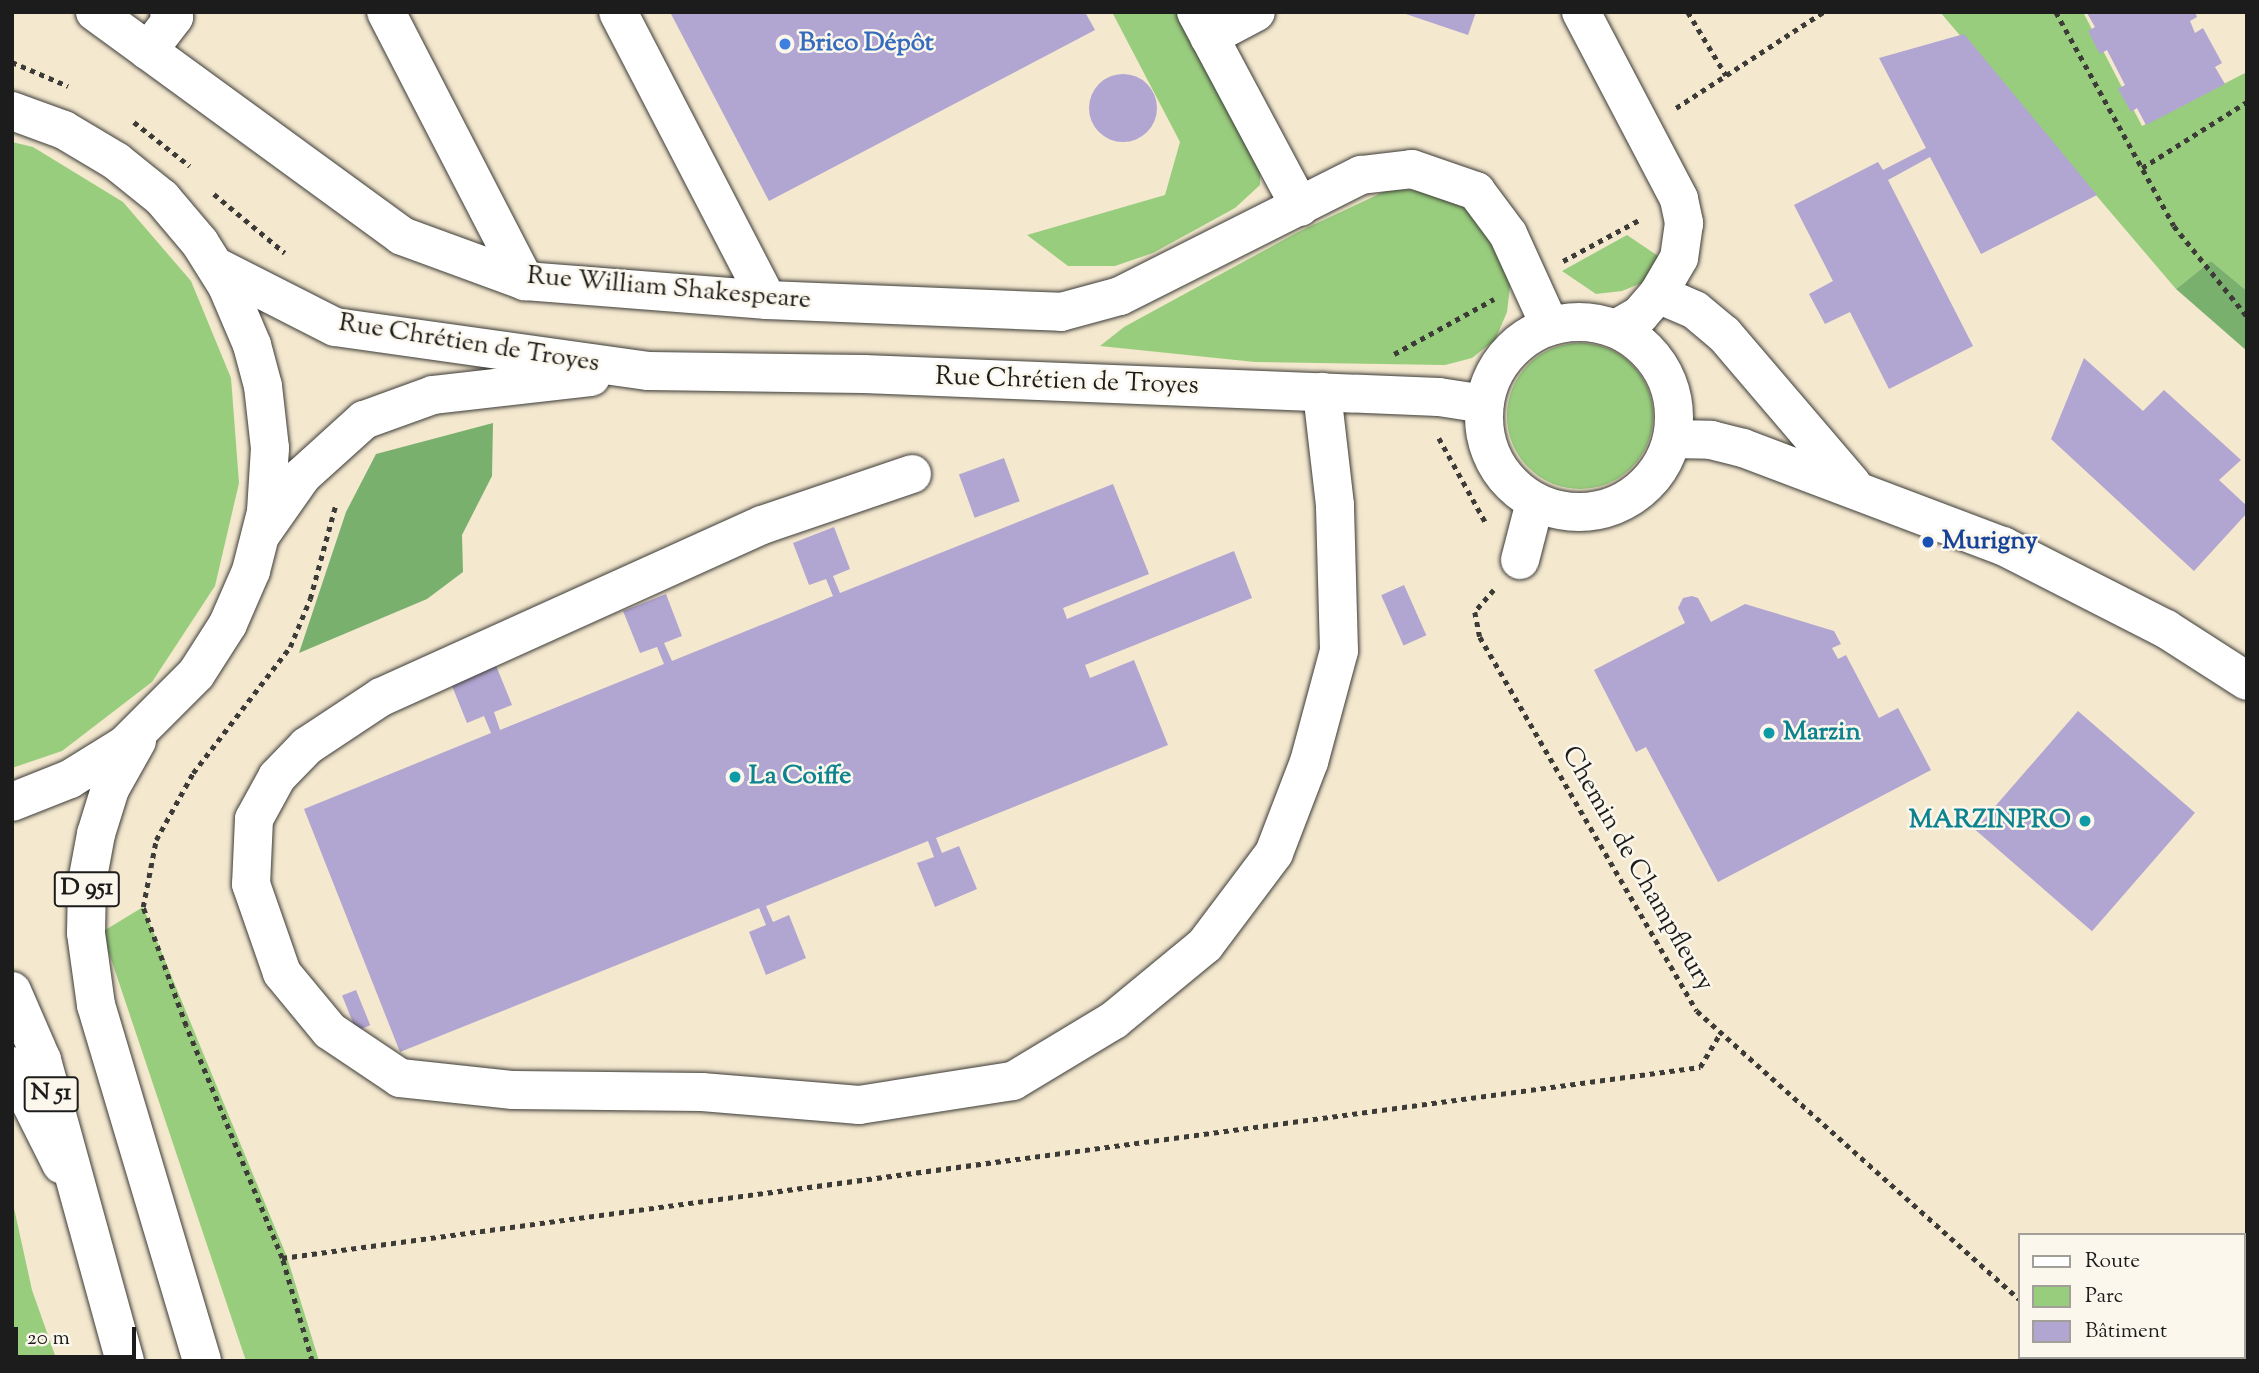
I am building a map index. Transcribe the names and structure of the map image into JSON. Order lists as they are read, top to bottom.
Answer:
{
  "streets": {
    "street": [
      "Rue William Shakespeare",
      "Rue Chrétien de Troyes",
      "D 951",
      "N 51"
    ],
    "path": ["Chemin de Champfleury"]
  },
  "crossings": [
    ["Rue William Shakespeare", "Rue Chrétien de Troyes"]
  ],
  "places": [
    "Brico Dépôt",
    "Murigny",
    "Marzin",
    "La Coiffe",
    "MARZINPRO"
  ],
  "legend": ["Route", "Parc", "Bâtiment"],
  "scale_bar": "20 m"
}
